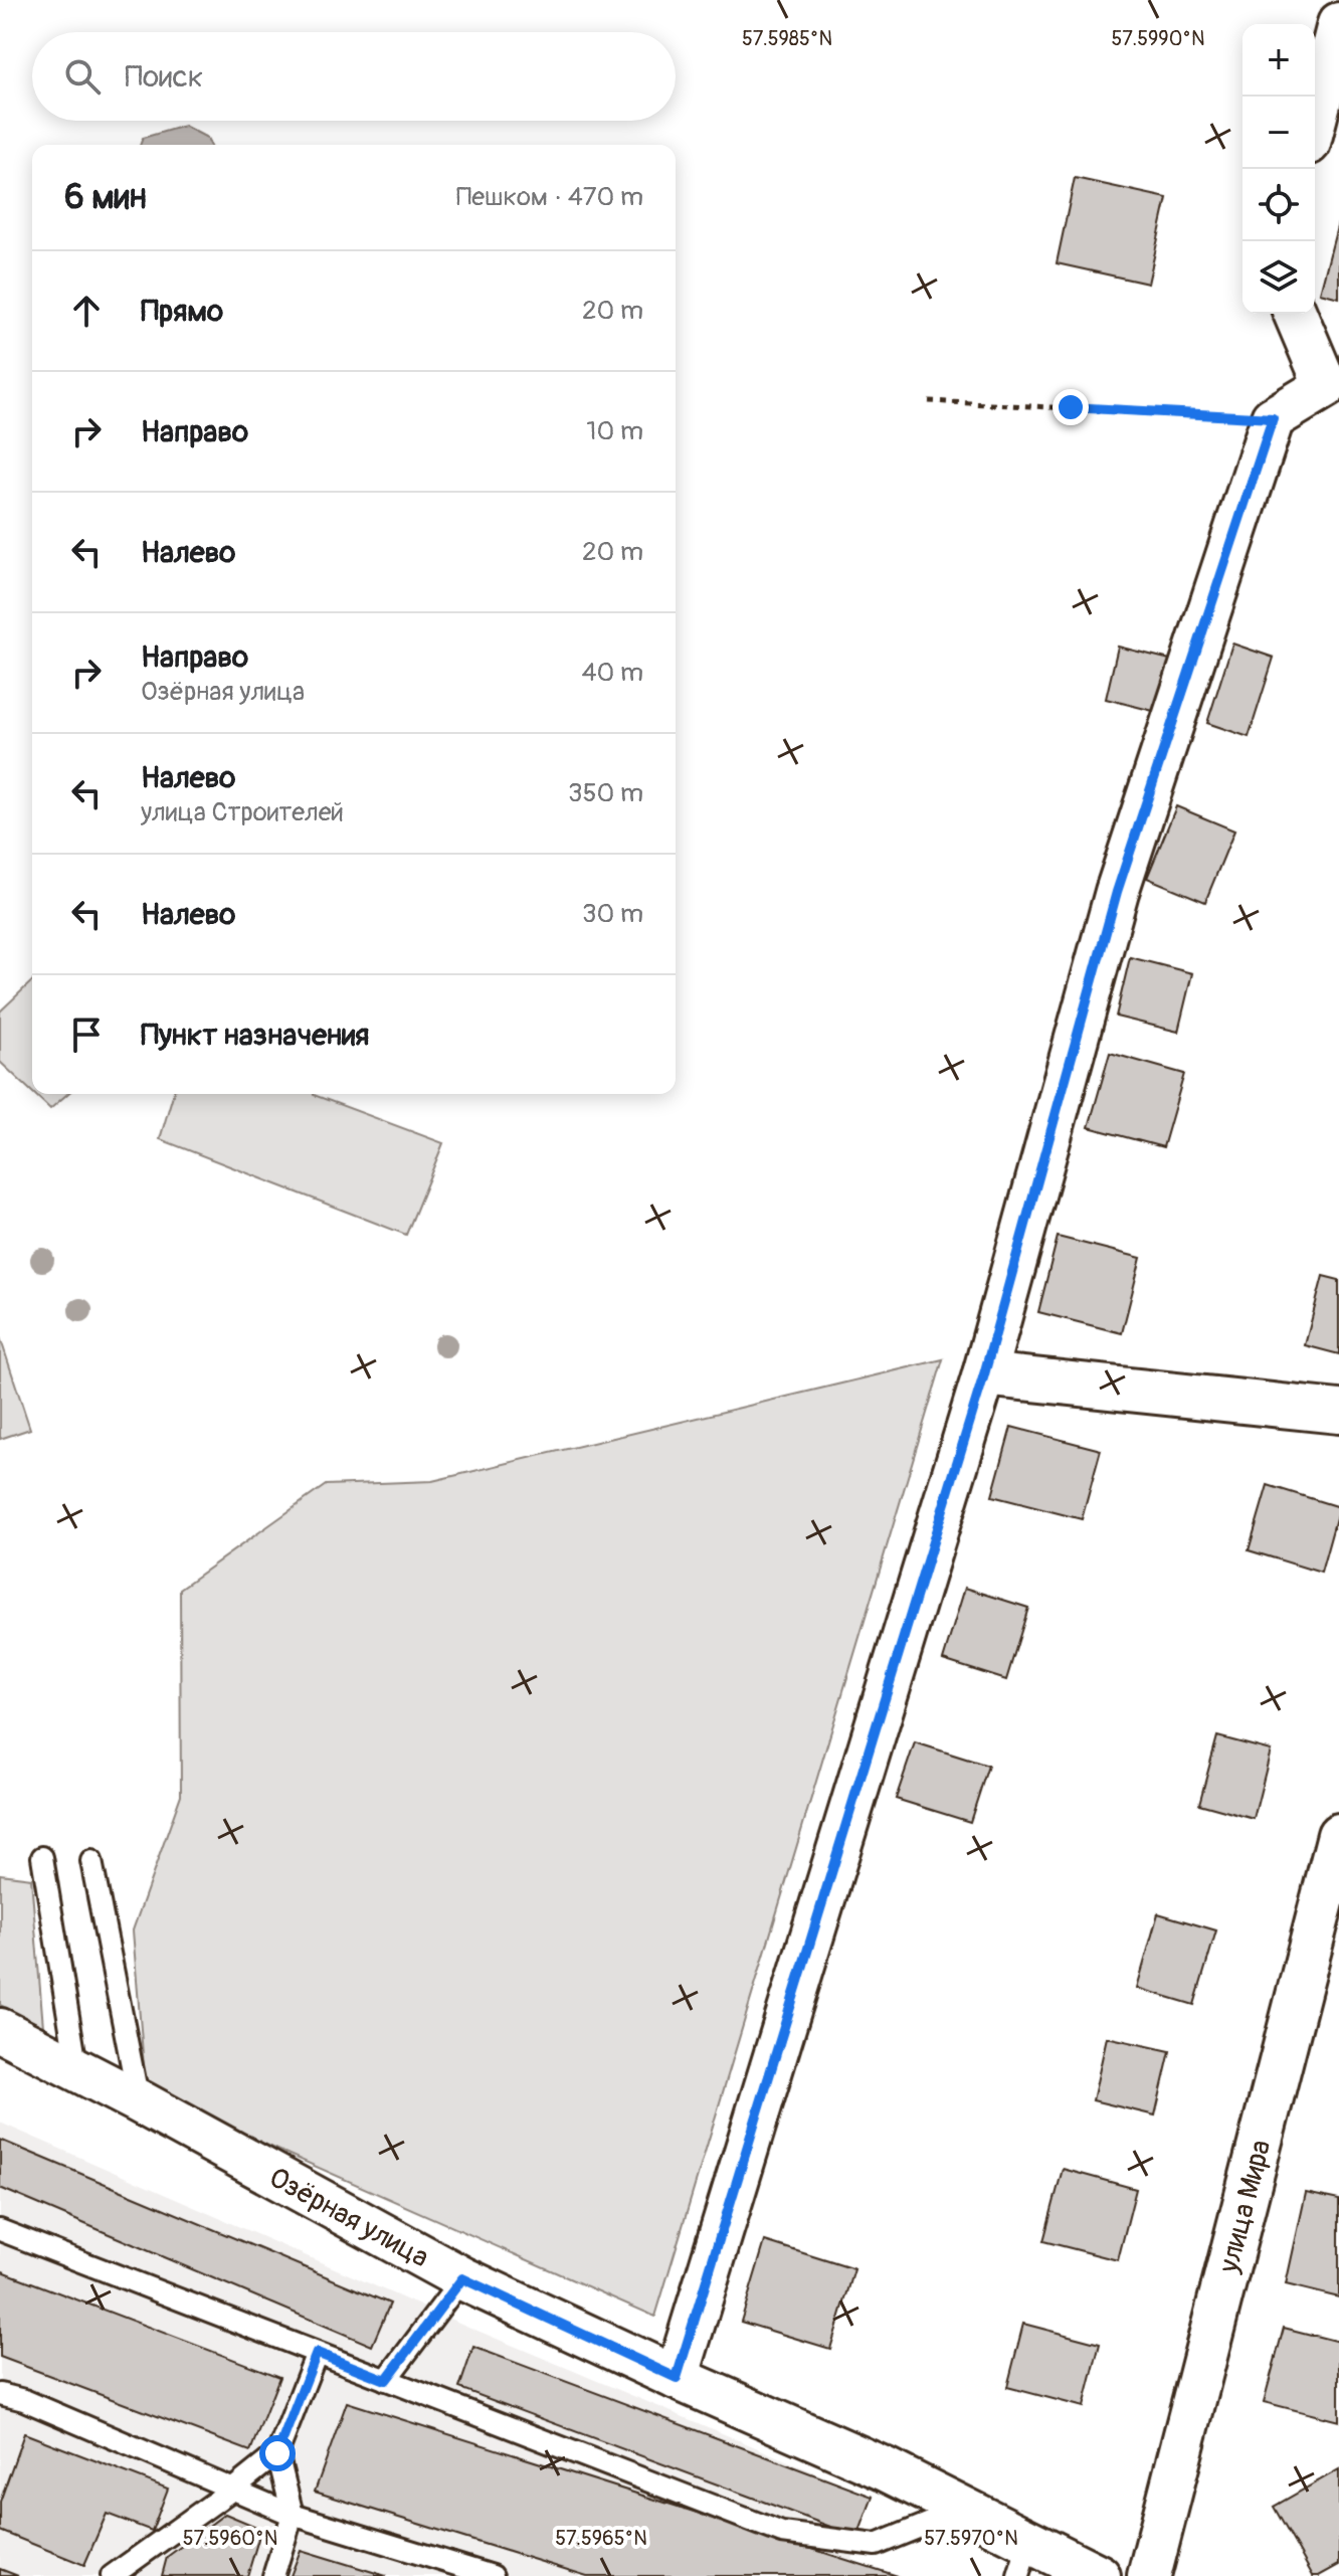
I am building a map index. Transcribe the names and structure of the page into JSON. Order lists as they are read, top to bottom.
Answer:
{
  "streets": {
    "street": ["улица Мира", "Озёрная улица"]
  },
  "page": {
    "map_buttons": ["+", "−"],
    "search": "Поиск",
    "heading": ["6 мин", "Пешком · 470 m"],
    "list": [
      ["Прямо", "20 m"],
      ["Направо", "10 m"],
      ["Налево", "20 m"],
      ["Направо", "Озёрная улица", "40 m"],
      ["Налево", "улица Строителей", "350 m"],
      ["Налево", "30 m"],
      "Пункт назначения"
    ]
  },
  "coordinates": [
    "57.5985°N",
    "57.5990°N",
    "57.5960°N",
    "57.5965°N",
    "57.5970°N"
  ]
}
